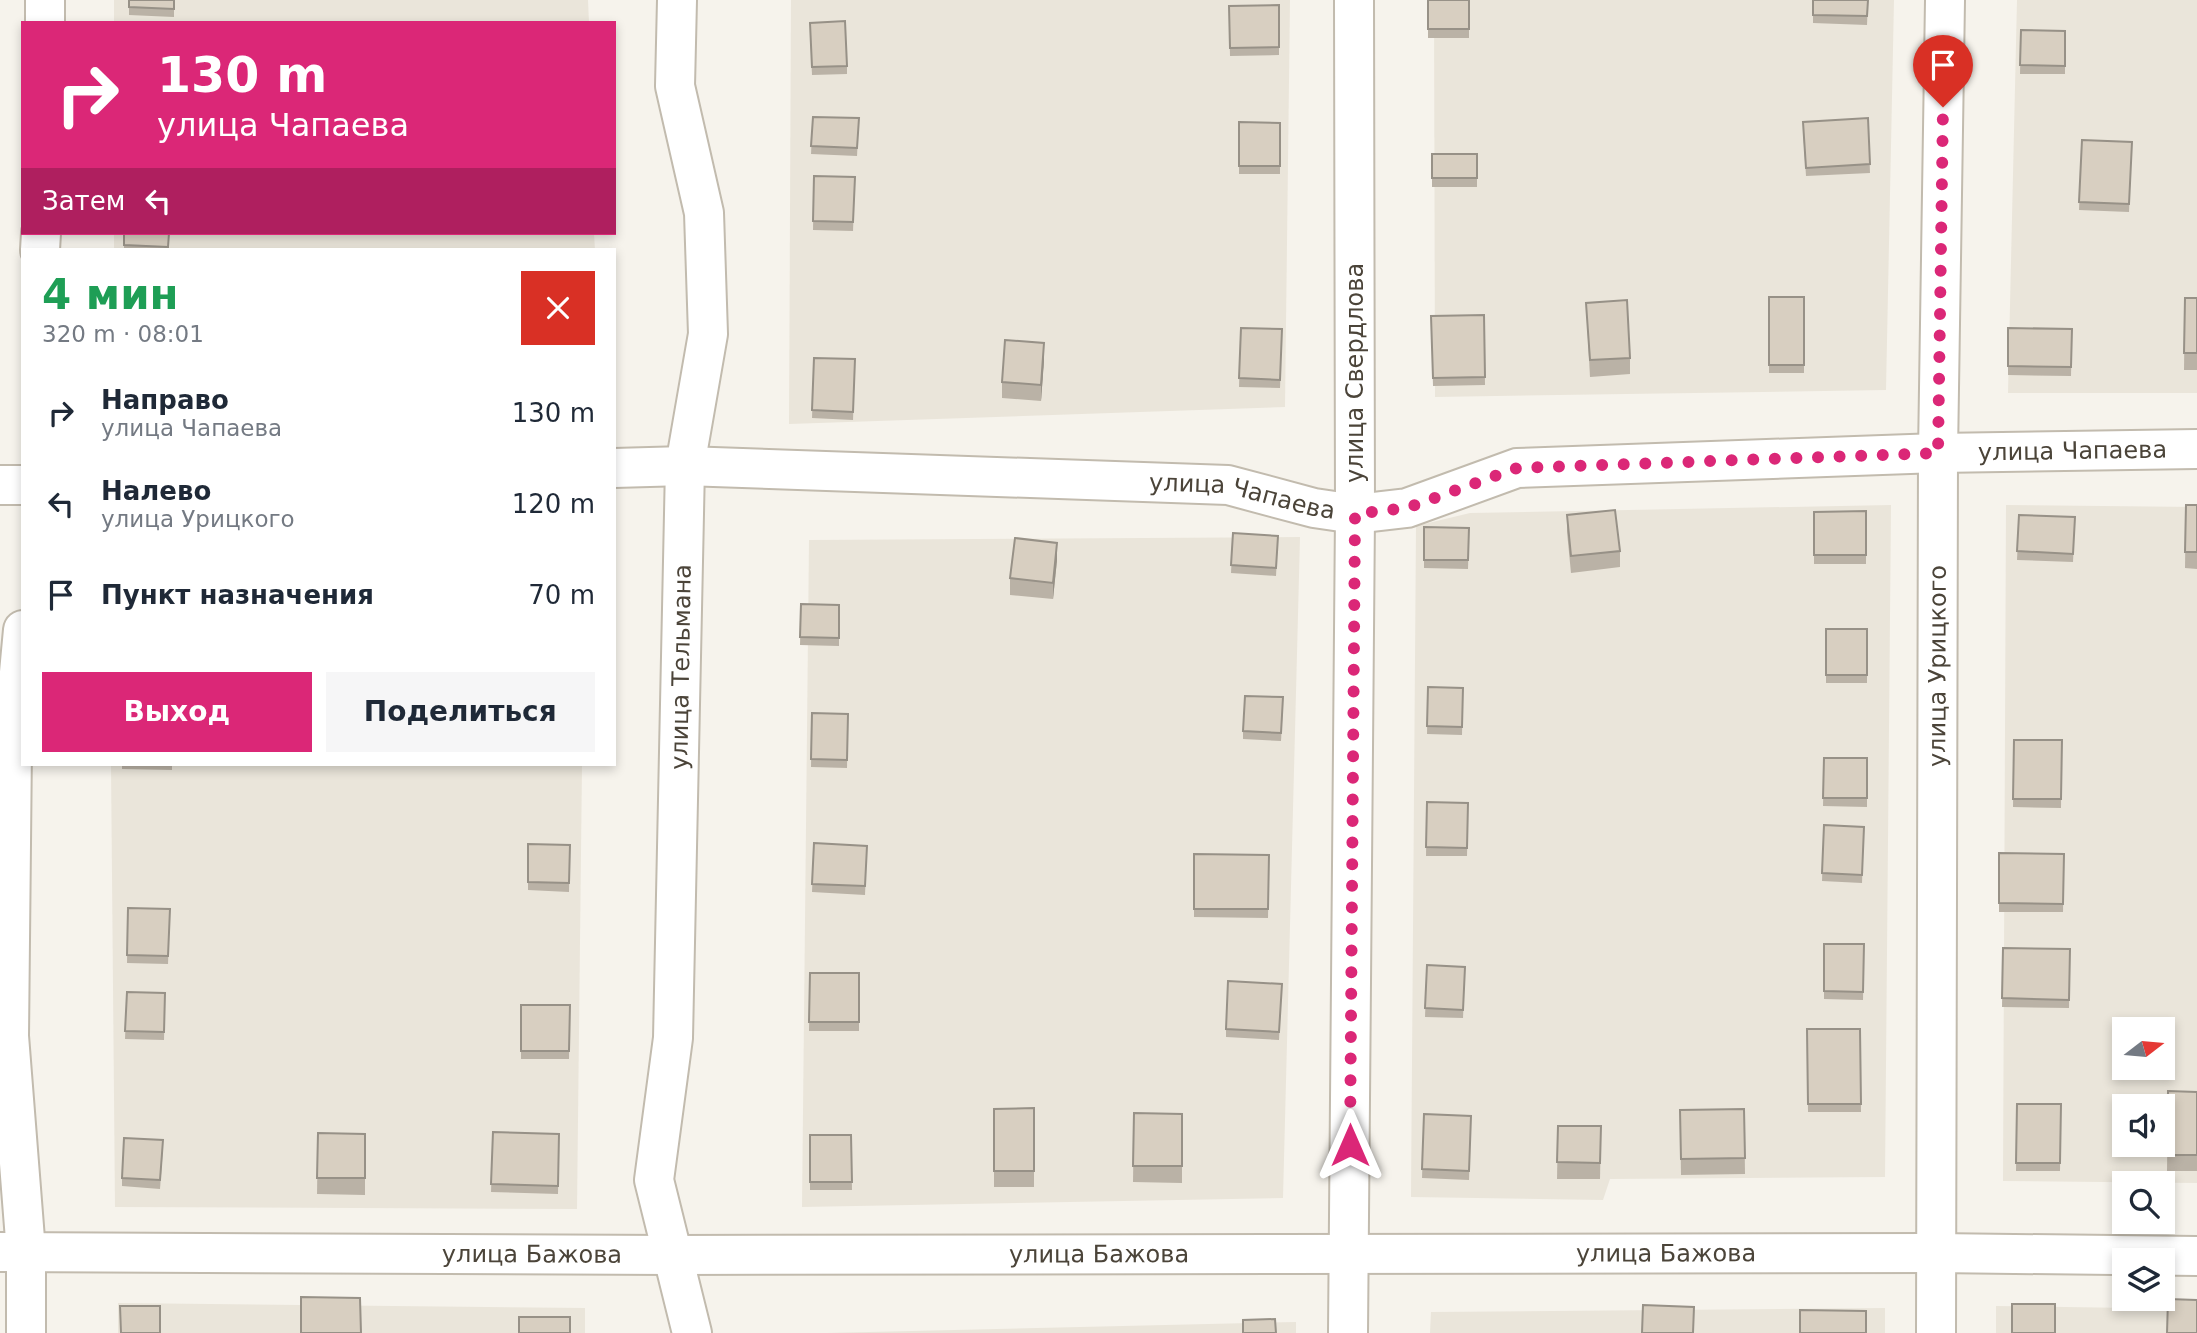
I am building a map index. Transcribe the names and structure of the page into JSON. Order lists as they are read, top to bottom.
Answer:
{
  "streets": {
    "street": [
      "улица Свердлова",
      "улица Чапаева",
      "улица Урицкого",
      "улица Тельмана",
      "улица Бажова"
    ]
  },
  "crossings": [
    ["улица Свердлова", "улица Чапаева"],
    ["улица Свердлова", "улица Бажова"],
    ["улица Чапаева", "улица Урицкого"],
    ["улица Чапаева", "улица Тельмана"],
    ["улица Урицкого", "улица Бажова"],
    ["улица Тельмана", "улица Бажова"]
  ],
  "north": "right",
  "page": {
    "turn": ["130 m", "улица Чапаева"],
    "then": "Затем",
    "heading": ["4 мин", "320 m · 08:01"],
    "list": [
      {
        "name": "Направо",
        "note": "улица Чапаева",
        "value": "130 m"
      },
      {
        "name": "Налево",
        "note": "улица Урицкого",
        "value": "120 m"
      },
      {
        "name": "Пункт назначения",
        "value": "70 m"
      }
    ],
    "buttons": ["Выход", "Поделиться"]
  }
}
